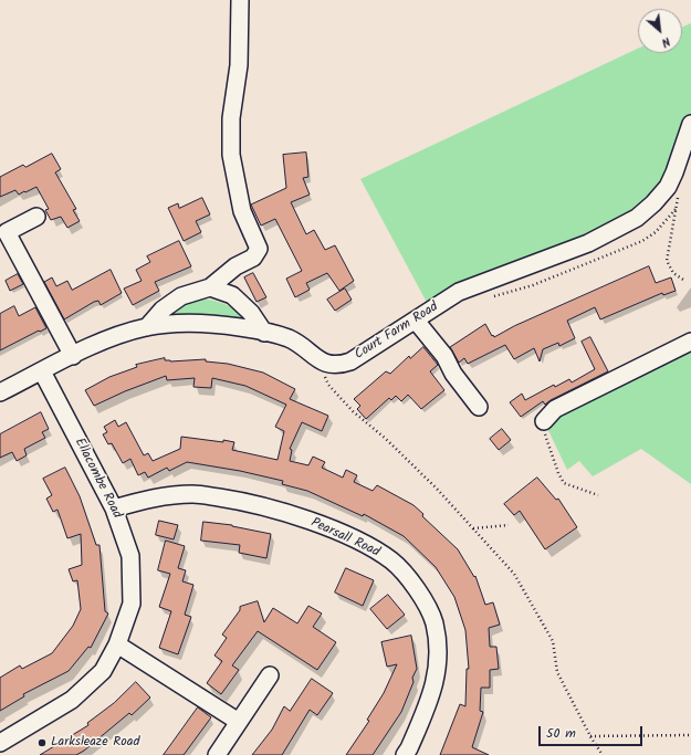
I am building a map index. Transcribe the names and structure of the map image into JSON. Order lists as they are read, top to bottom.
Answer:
{
  "streets": {
    "street": ["Court Farm Road", "Ellacombe Road", "Pearsall Road"]
  },
  "crossings": [
    ["Ellacombe Road", "Pearsall Road"]
  ],
  "places": ["Larksleaze Road"],
  "scale_bar": "50 m",
  "north": "bottom right"
}
